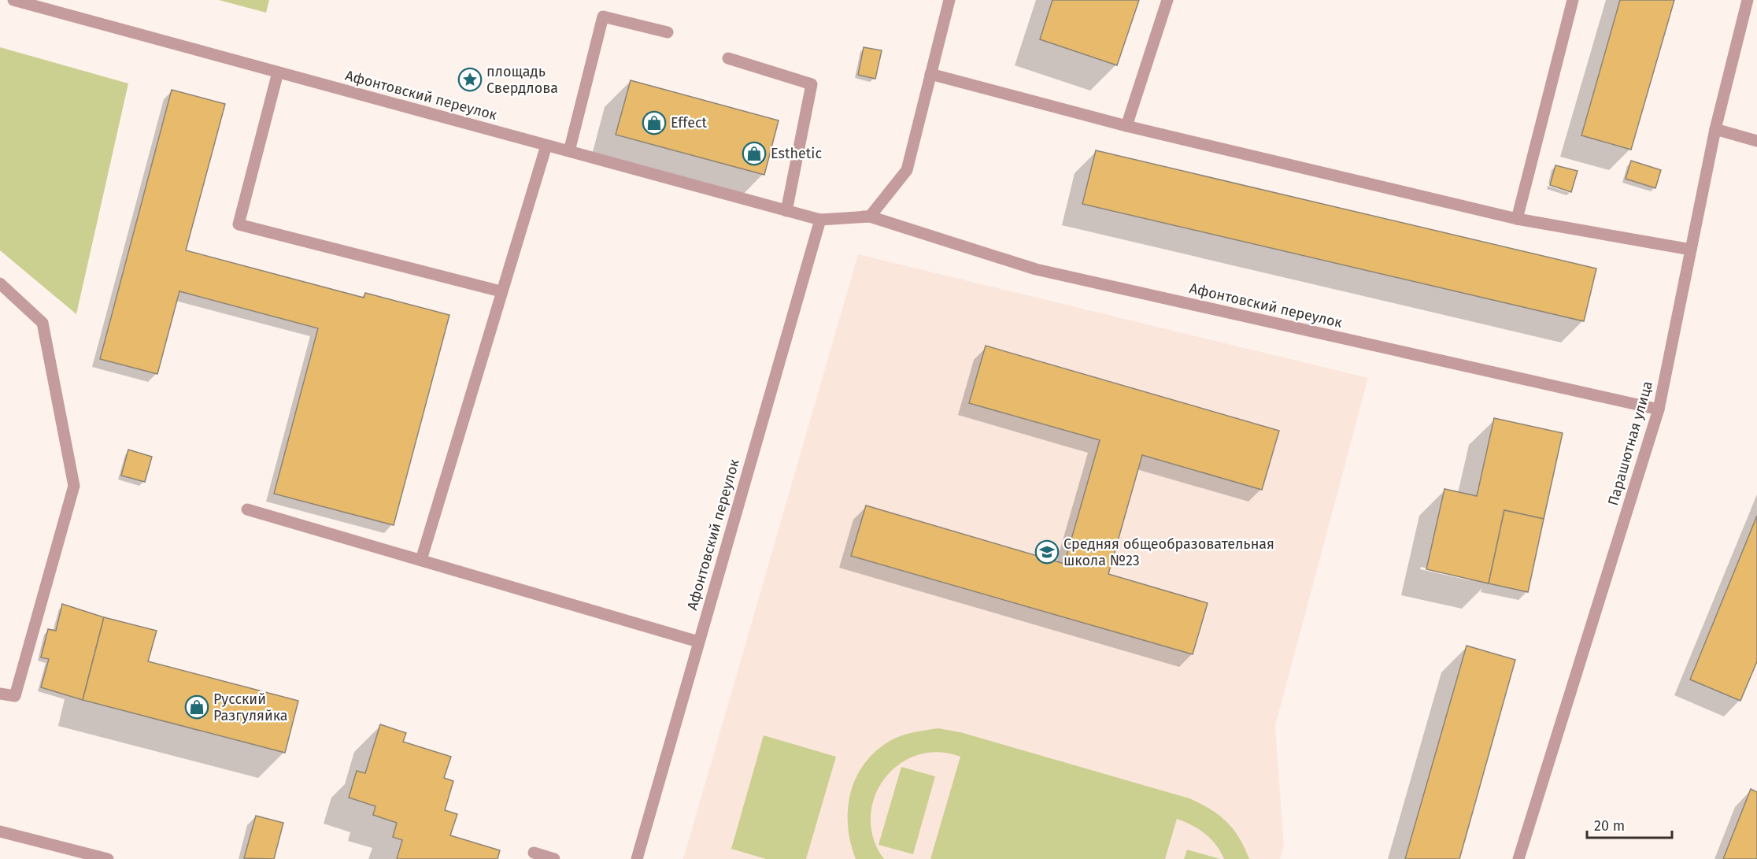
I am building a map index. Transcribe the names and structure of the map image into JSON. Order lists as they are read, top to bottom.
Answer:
{
  "streets": {
    "street": ["Афонтовский переулок", "Парашютная улица"]
  },
  "crossings": [
    ["Афонтовский переулок", "Парашютная улица"]
  ],
  "places": {
    "place": ["площадь Свердлова"],
    "shop": ["Effect", "Esthetic", "Русский Разгуляйка"],
    "school or university": ["Средняя общеобразовательная школа №23"]
  },
  "scale_bar": "20 m"
}
